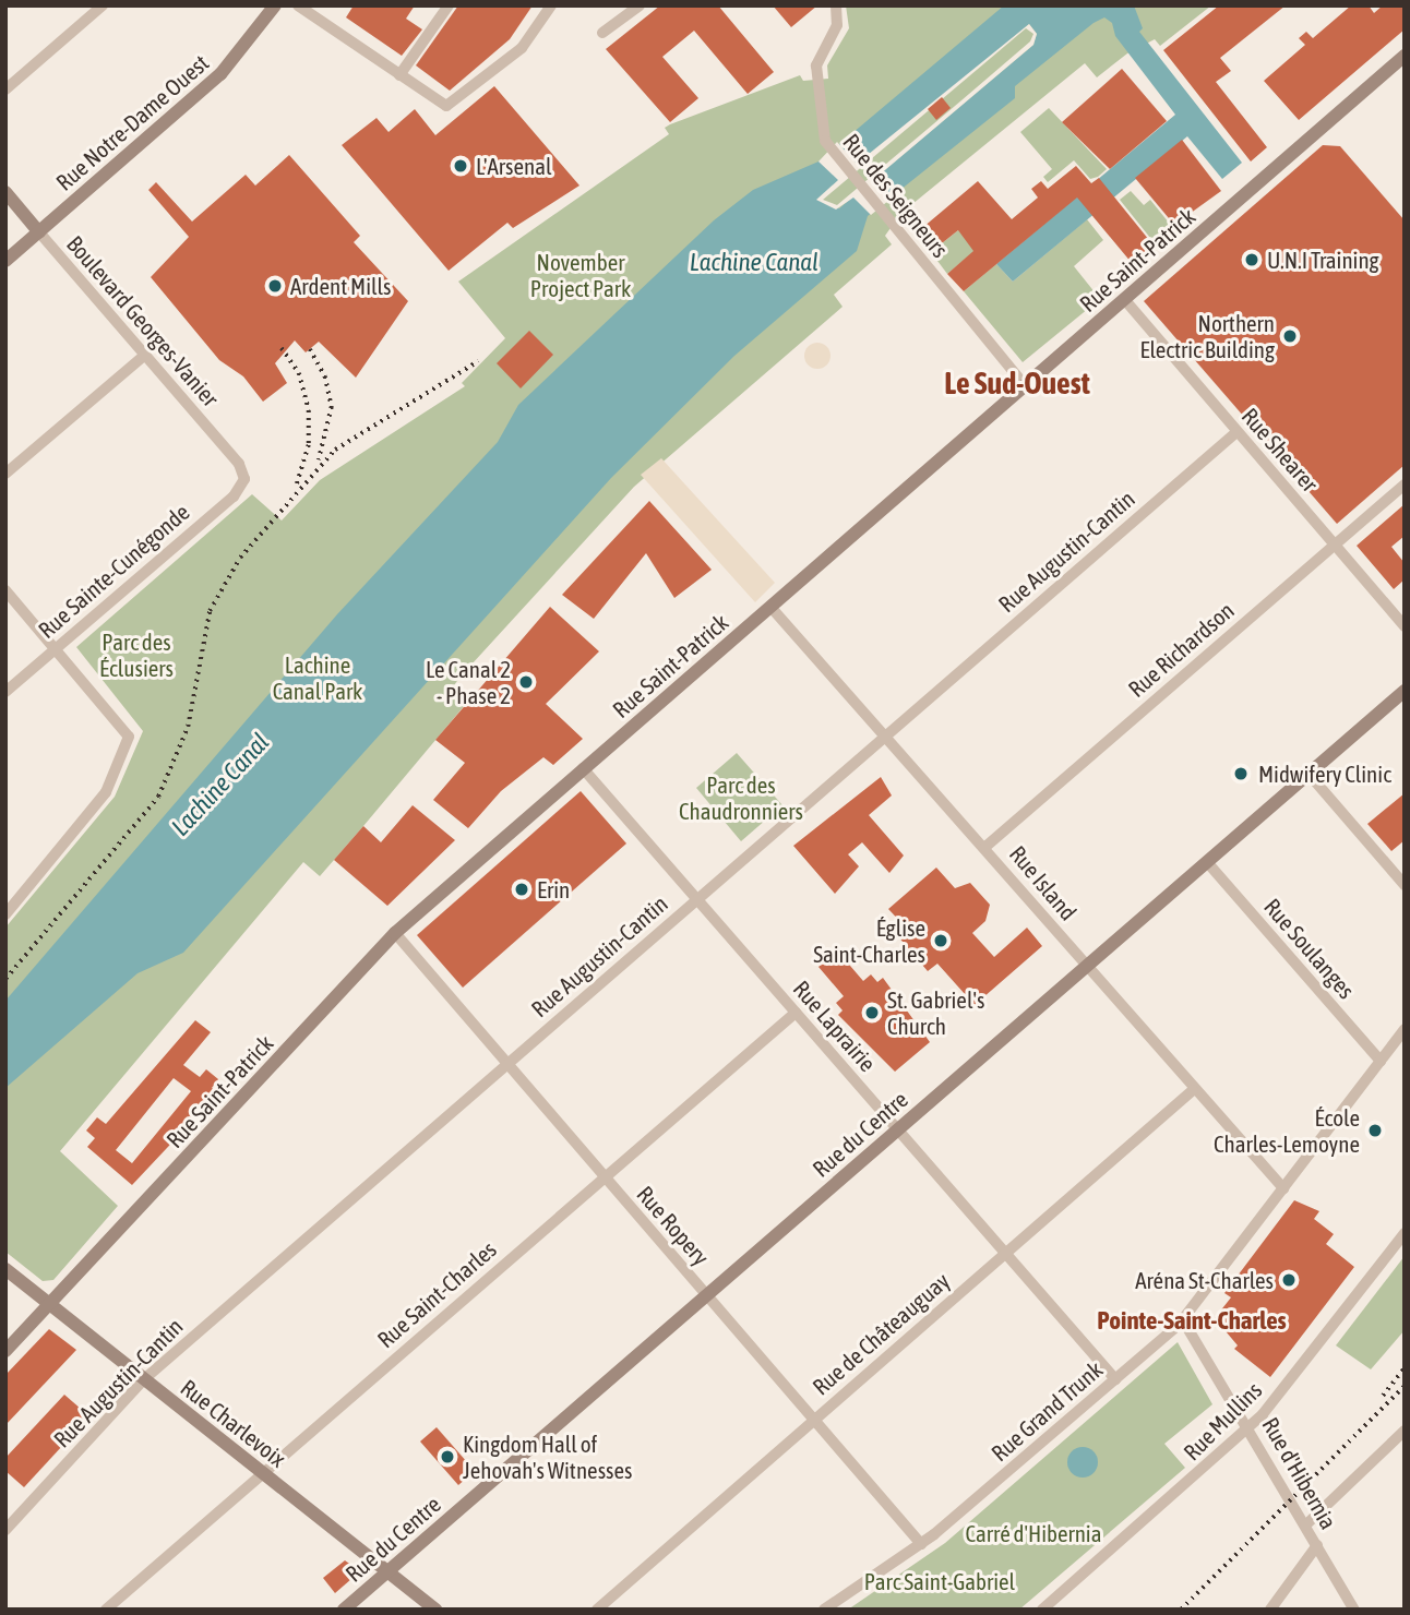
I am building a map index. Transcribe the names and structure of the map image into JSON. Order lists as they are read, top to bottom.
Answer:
{
  "streets": {
    "main road": [
      "Rue Notre-Dame Ouest",
      "Rue Saint-Patrick",
      "Boulevard Georges-Vanier",
      "Rue du Centre",
      "Rue Charlevoix"
    ],
    "street": [
      "Rue des Seigneurs",
      "Rue Shearer",
      "Rue Augustin-Cantin",
      "Rue Sainte-Cunégonde",
      "Rue Richardson",
      "Rue Island",
      "Rue Soulanges",
      "Rue Laprairie",
      "Rue Ropery",
      "Rue Saint-Charles",
      "Rue de Châteauguay",
      "Rue Grand Trunk",
      "Rue Mullins",
      "Rue d'Hibernia"
    ]
  },
  "crossings": [
    ["Rue Notre-Dame Ouest", "Boulevard Georges-Vanier"],
    ["Rue des Seigneurs", "Rue Saint-Patrick"],
    ["Rue Saint-Patrick", "Rue Shearer"],
    ["Rue Saint-Patrick", "Rue Island"],
    ["Rue Saint-Patrick", "Rue Laprairie"],
    ["Rue Saint-Patrick", "Rue Ropery"],
    ["Rue Saint-Patrick", "Rue Charlevoix"],
    ["Boulevard Georges-Vanier", "Rue Sainte-Cunégonde"],
    ["Rue Shearer", "Rue Augustin-Cantin"],
    ["Rue Shearer", "Rue Richardson"],
    ["Rue Augustin-Cantin", "Rue Island"],
    ["Rue Augustin-Cantin", "Rue Laprairie"],
    ["Rue Augustin-Cantin", "Rue Ropery"],
    ["Rue Augustin-Cantin", "Rue Charlevoix"],
    ["Rue Richardson", "Rue Island"],
    ["Rue Island", "Rue du Centre"],
    ["Rue Island", "Rue de Châteauguay"],
    ["Rue Island", "Rue Grand Trunk"],
    ["Rue Soulanges", "Rue du Centre"],
    ["Rue Soulanges", "Rue Grand Trunk"],
    ["Rue Laprairie", "Rue du Centre"],
    ["Rue Laprairie", "Rue Saint-Charles"],
    ["Rue Laprairie", "Rue de Châteauguay"],
    ["Rue Laprairie", "Rue Grand Trunk"],
    ["Rue du Centre", "Rue Ropery"],
    ["Rue du Centre", "Rue Charlevoix"],
    ["Rue Ropery", "Rue Saint-Charles"],
    ["Rue Ropery", "Rue de Châteauguay"],
    ["Rue Ropery", "Rue Grand Trunk"],
    ["Rue Saint-Charles", "Rue Charlevoix"],
    ["Rue Grand Trunk", "Rue d'Hibernia"],
    ["Rue Mullins", "Rue d'Hibernia"]
  ],
  "districts": ["Le Sud-Ouest", "Pointe-Saint-Charles"],
  "water": ["Lachine Canal"],
  "parks": [
    "November Project Park",
    "Parc des Éclusiers",
    "Lachine Canal Park",
    "Parc des Chaudronniers",
    "Carré d'Hibernia",
    "Parc Saint-Gabriel"
  ],
  "places": [
    "L'Arsenal",
    "U.N.I Training",
    "Ardent Mills",
    "Northern Electric Building",
    "Le Canal 2 - Phase 2",
    "Midwifery Clinic",
    "Erin",
    "Église Saint-Charles",
    "St. Gabriel's Church",
    "École Charles-Lemoyne",
    "Aréna St-Charles",
    "Kingdom Hall of Jehovah's Witnesses"
  ]
}
